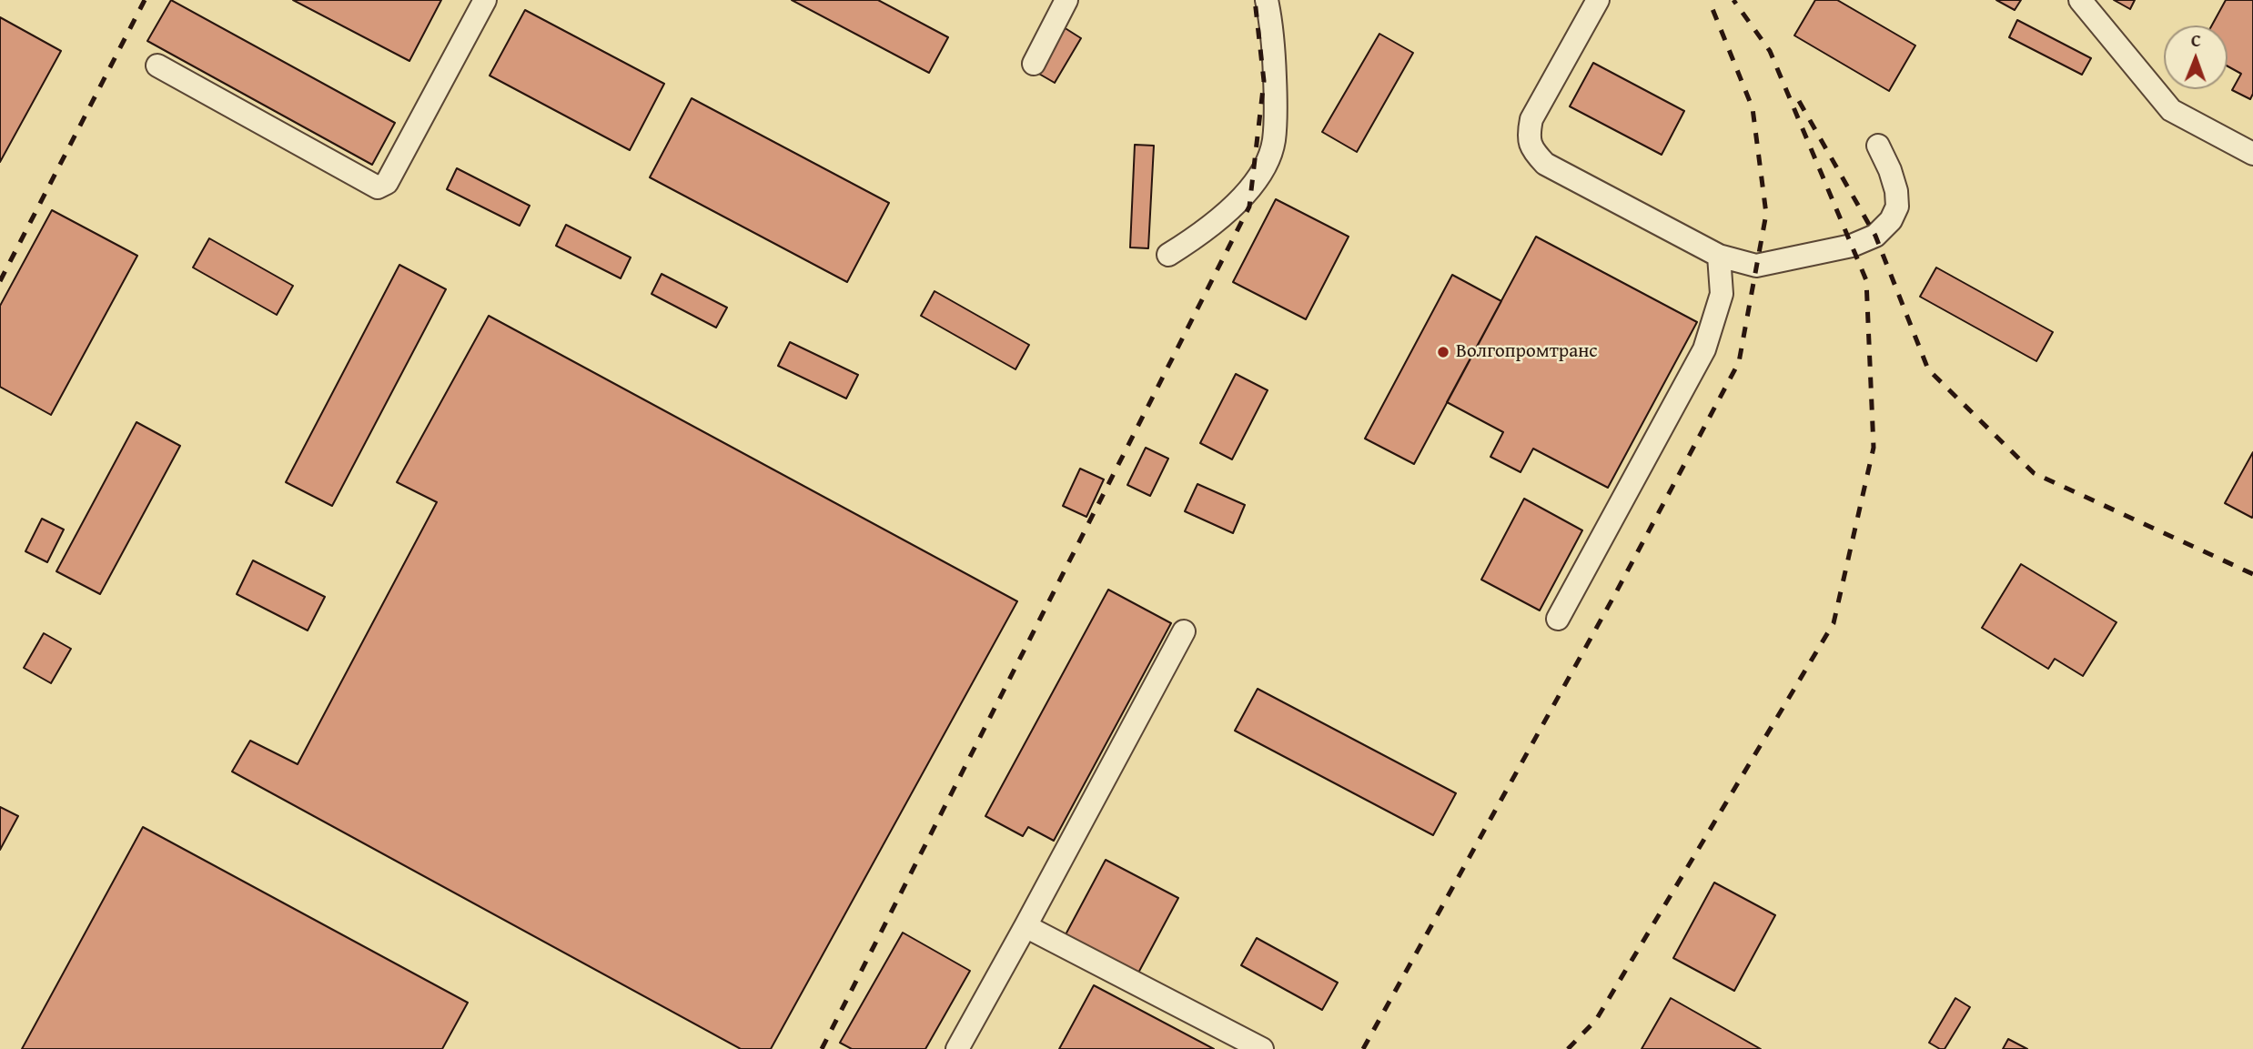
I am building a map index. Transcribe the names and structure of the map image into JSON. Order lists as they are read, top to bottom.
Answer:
{
  "places": ["Волгопромтранс"],
  "north": "top"
}
